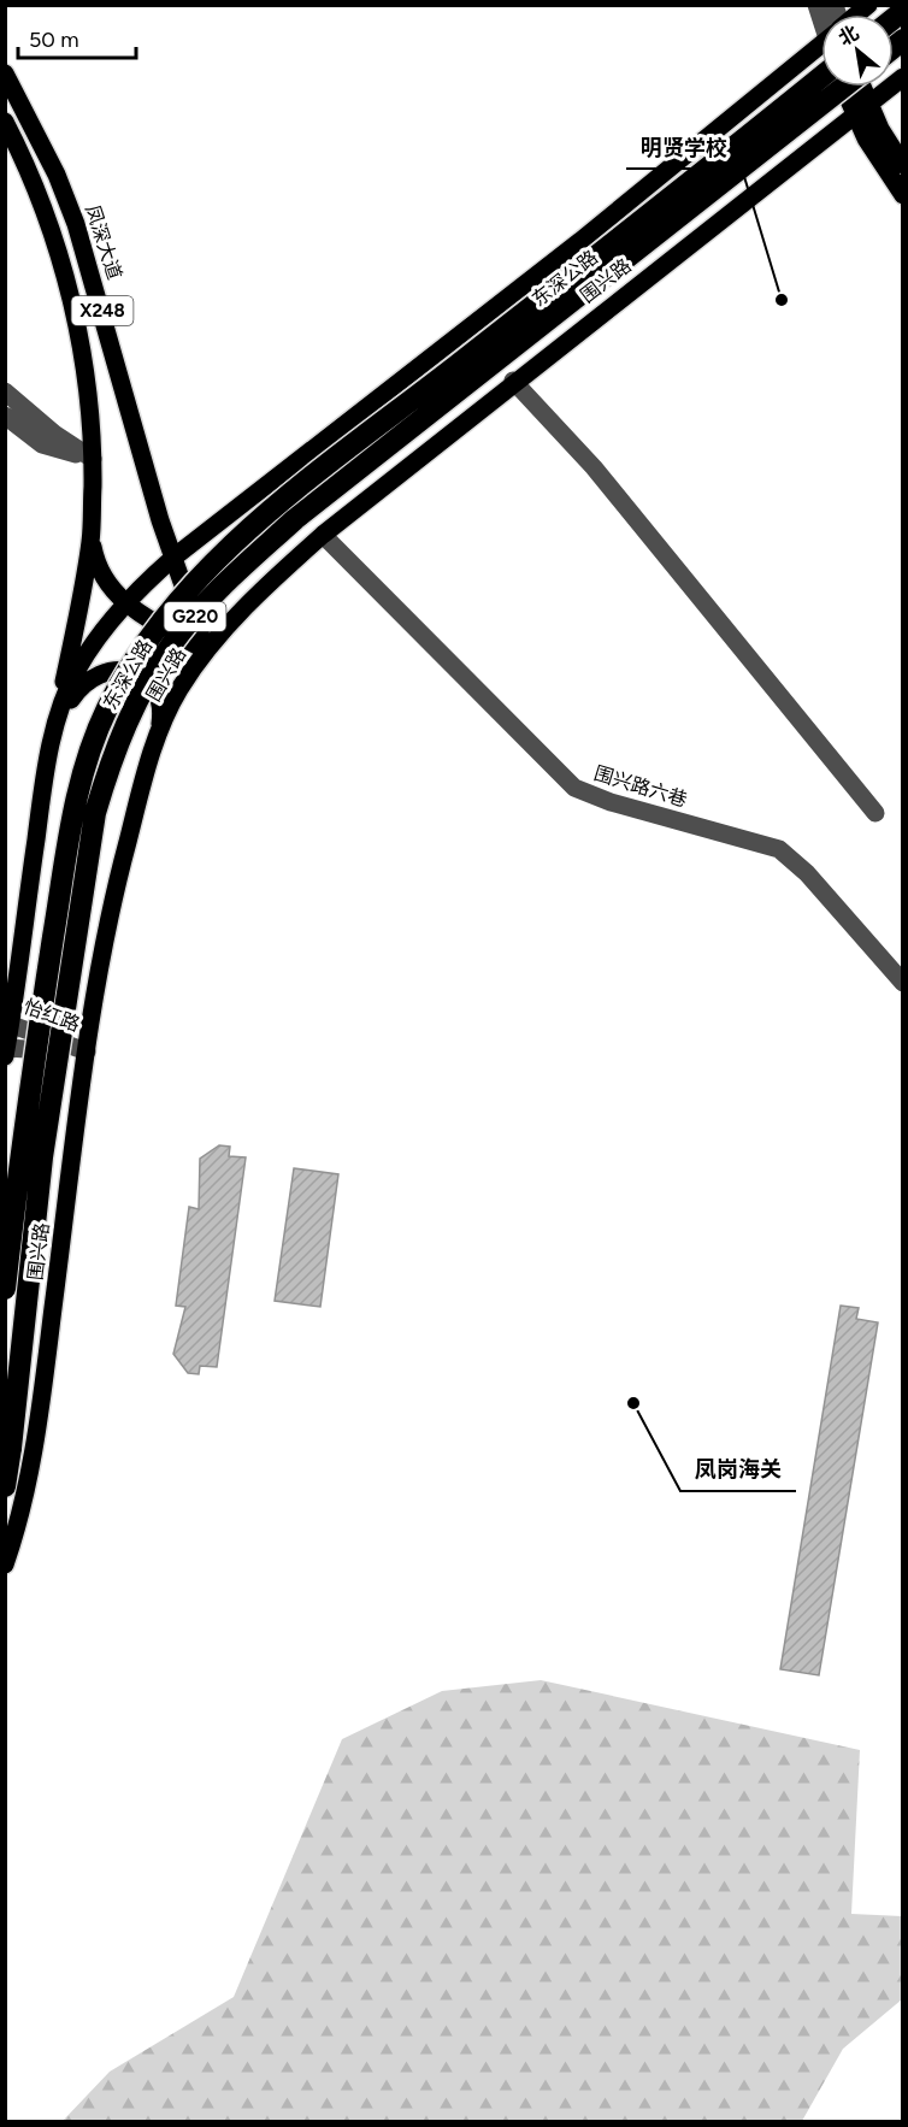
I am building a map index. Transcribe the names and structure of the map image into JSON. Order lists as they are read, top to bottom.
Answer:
{
  "streets": {
    "highway": ["东深公路", "G220"],
    "main road": ["凤深大道", "围兴路", "X248"],
    "street": ["围兴路六巷", "怡红路"]
  },
  "crossings": [
    ["凤深大道", "X248"],
    ["围兴路", "X248"],
    ["围兴路", "围兴路六巷"],
    ["围兴路", "怡红路"]
  ],
  "places": ["明贤学校", "凤岗海关"],
  "scale_bar": "50 m",
  "north": "top left"
}
